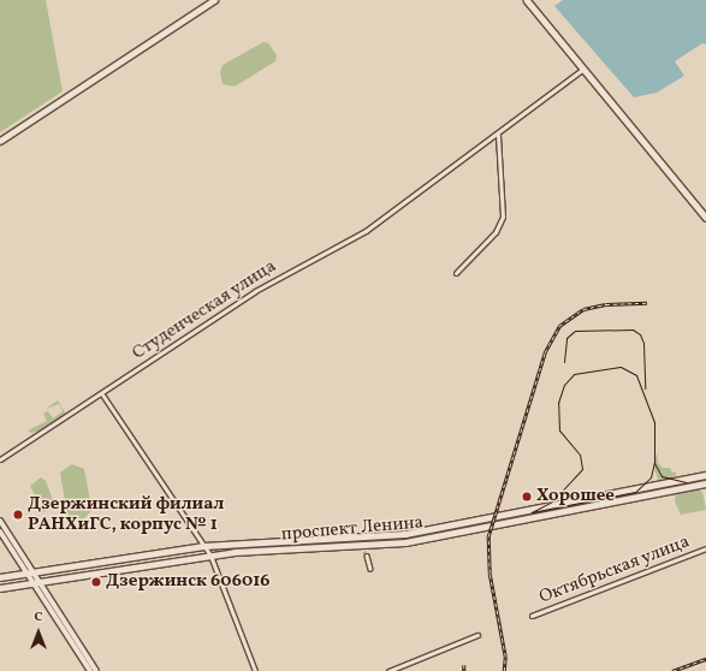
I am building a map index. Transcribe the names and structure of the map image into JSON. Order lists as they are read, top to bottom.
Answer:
{
  "streets": {
    "main road": ["проспект Ленина"],
    "street": ["Студенческая улица", "Октябрьская улица"]
  },
  "places": ["Хорошее", "Дзержинский филиал РАНХиГС, корпус № 1", "Дзержинск 606016"],
  "north": "top"
}
